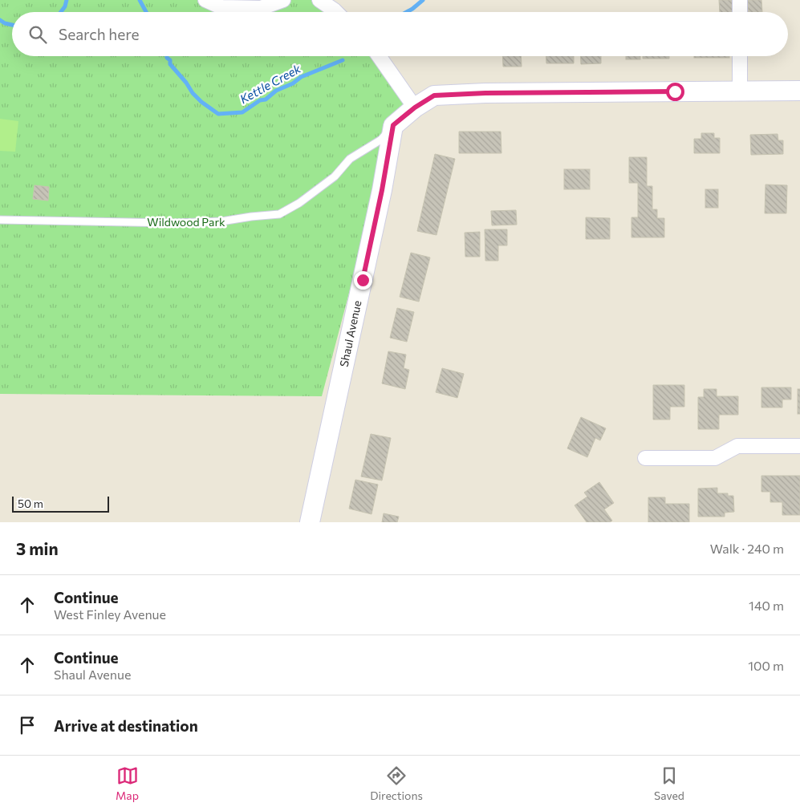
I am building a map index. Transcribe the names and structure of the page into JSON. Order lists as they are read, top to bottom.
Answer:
{
  "streets": {
    "main road": ["Shaul Avenue"]
  },
  "water": ["Kettle Creek"],
  "parks": ["Wildwood Park"],
  "scale_bar": "50 m",
  "page": {
    "search": "Search here",
    "scale": "50 m",
    "heading": ["3 min", "Walk · 240 m"],
    "list": [
      ["Continue", "West Finley Avenue", "140 m"],
      ["Continue", "Shaul Avenue", "100 m"],
      "Arrive at destination"
    ],
    "nav": ["Map", "Directions", "Saved"]
  }
}
